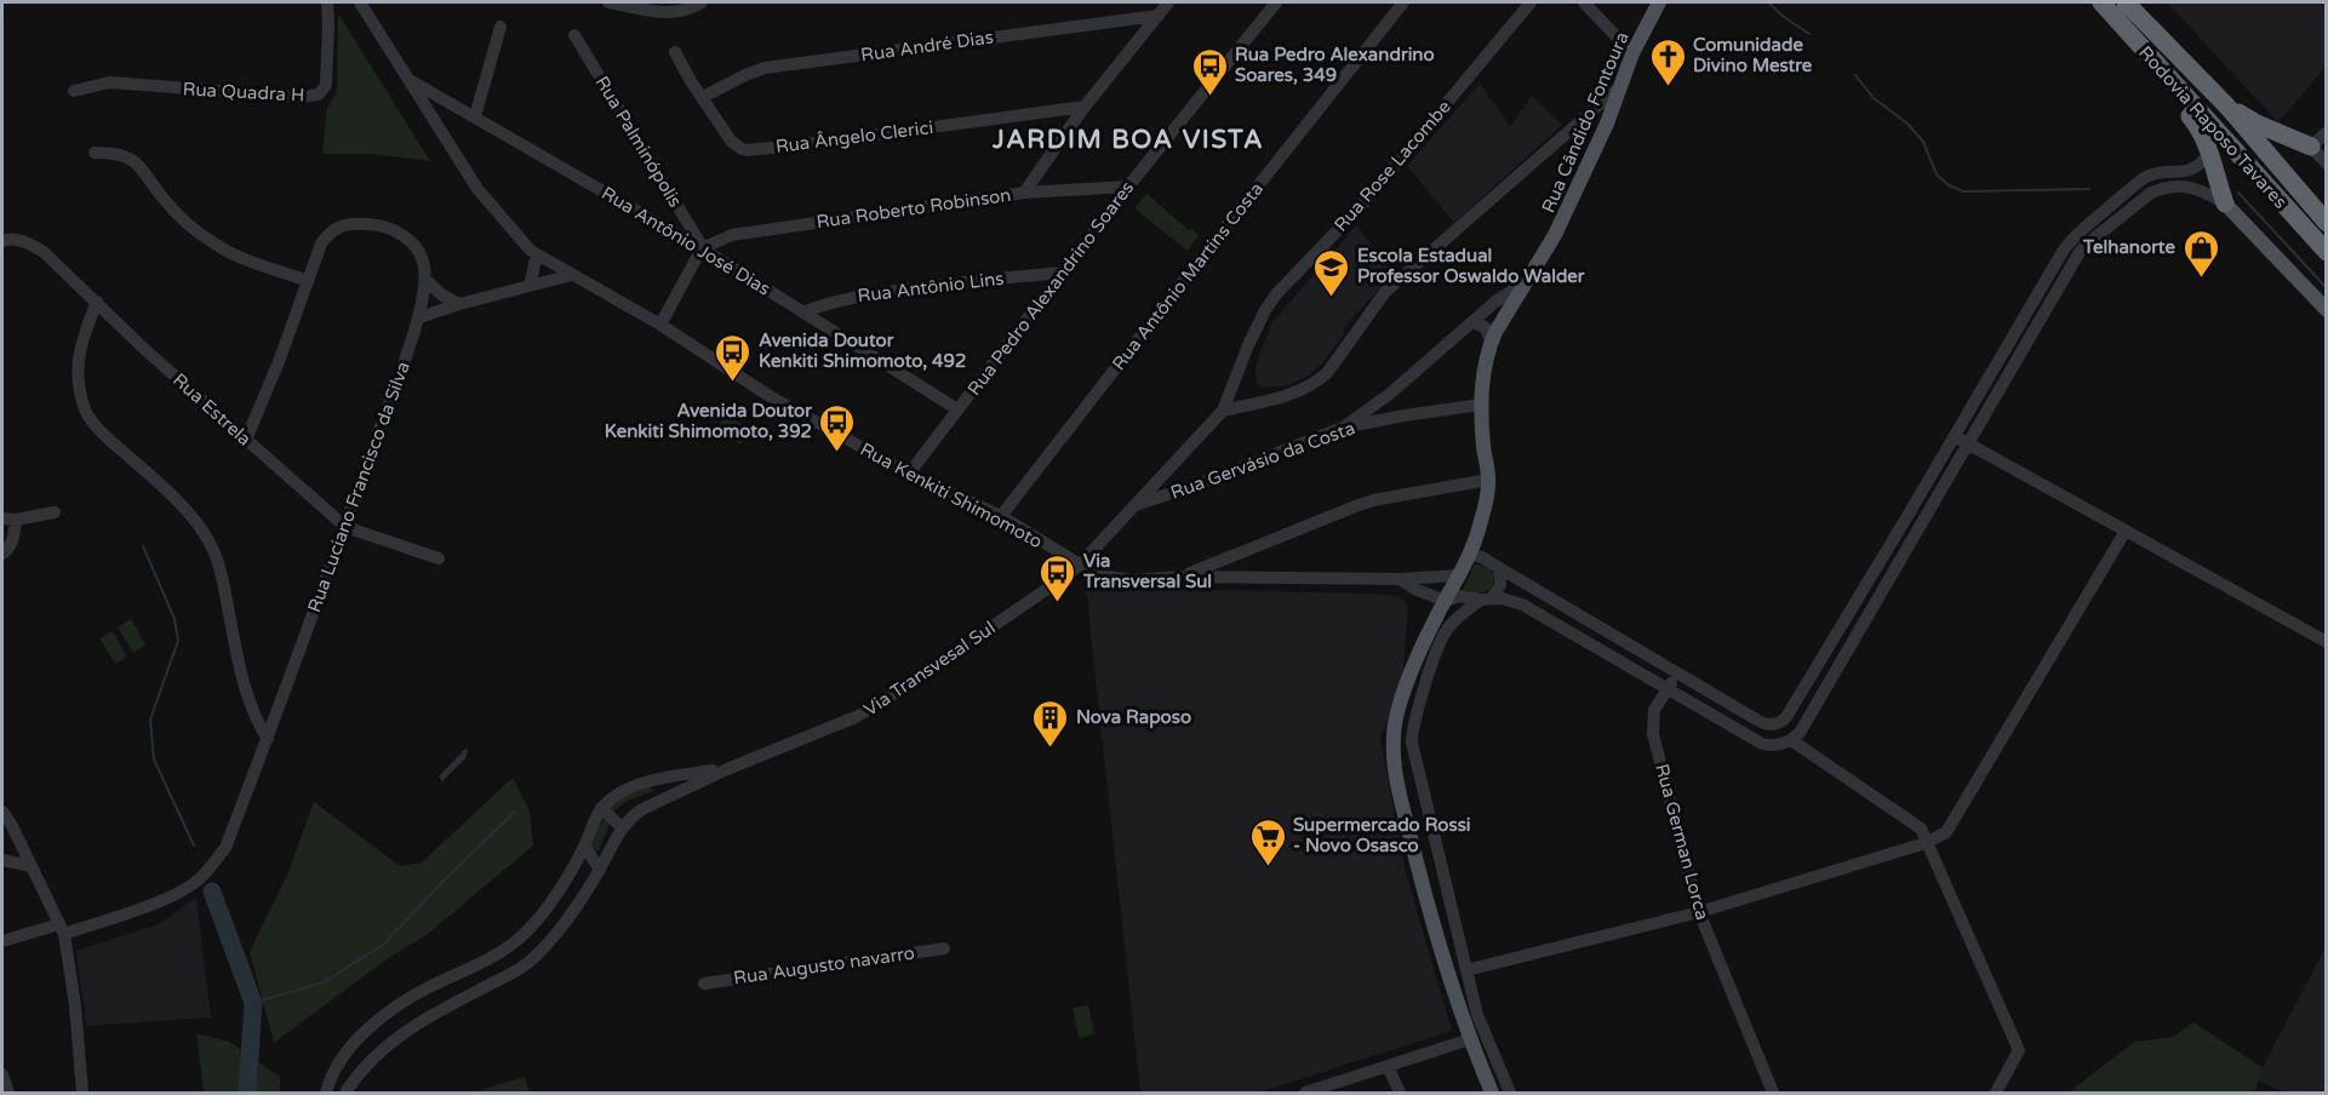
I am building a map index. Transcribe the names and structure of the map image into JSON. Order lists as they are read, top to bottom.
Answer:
{
  "streets": {
    "highway": ["Rodovia Raposo Tavares"],
    "main road": ["Rua Cândido Fontoura"],
    "street": [
      "Rua André Dias",
      "Rua Quadra H",
      "Rua Ângelo Clerici",
      "Rua Palminópolis",
      "Rua Rose Lacombe",
      "Rua Roberto Robinson",
      "Rua Antônio José Dias",
      "Rua Antônio Martins Costa",
      "Rua Antônio Lins",
      "Rua Pedro Alexandrino Soares",
      "Rua Estrela",
      "Rua Gervásio da Costa",
      "Rua Luciano Francisco da Silva",
      "Rua Kenkiti Shimomoto",
      "Via Transvesal Sul",
      "Rua German Lorca",
      "Rua Augusto navarro"
    ]
  },
  "crossings": [
    ["Rua André Dias", "Rua Ângelo Clerici"],
    ["Rua Cândido Fontoura", "Rua Gervásio da Costa"],
    ["Rua Cândido Fontoura", "Rua Kenkiti Shimomoto"],
    ["Rua Palminópolis", "Rua Roberto Robinson"],
    ["Rua Palminópolis", "Rua Antônio José Dias"],
    ["Rua Rose Lacombe", "Via Transvesal Sul"],
    ["Rua Roberto Robinson", "Rua Antônio José Dias"],
    ["Rua Roberto Robinson", "Rua Pedro Alexandrino Soares"],
    ["Rua Antônio José Dias", "Rua Antônio Lins"],
    ["Rua Antônio José Dias", "Rua Pedro Alexandrino Soares"],
    ["Rua Antônio José Dias", "Rua Kenkiti Shimomoto"],
    ["Rua Antônio Martins Costa", "Rua Kenkiti Shimomoto"],
    ["Rua Antônio Lins", "Rua Pedro Alexandrino Soares"],
    ["Rua Pedro Alexandrino Soares", "Rua Kenkiti Shimomoto"],
    ["Rua Estrela", "Rua Luciano Francisco da Silva"],
    ["Rua Gervásio da Costa", "Via Transvesal Sul"],
    ["Rua Kenkiti Shimomoto", "Via Transvesal Sul"]
  ],
  "districts": ["JARDIM BOA VISTA"],
  "places": {
    "church": ["Comunidade Divino Mestre"],
    "bus stop": [
      "Rua Pedro Alexandrino Soares, 349",
      "Avenida Doutor Kenkiti Shimomoto, 492",
      "Avenida Doutor Kenkiti Shimomoto, 392",
      "Via Transversal Sul"
    ],
    "shop": ["Telhanorte"],
    "school or university": ["Escola Estadual Professor Oswaldo Walder"],
    "building": ["Nova Raposo"],
    "supermarket": ["Supermercado Rossi - Novo Osasco"]
  }
}
